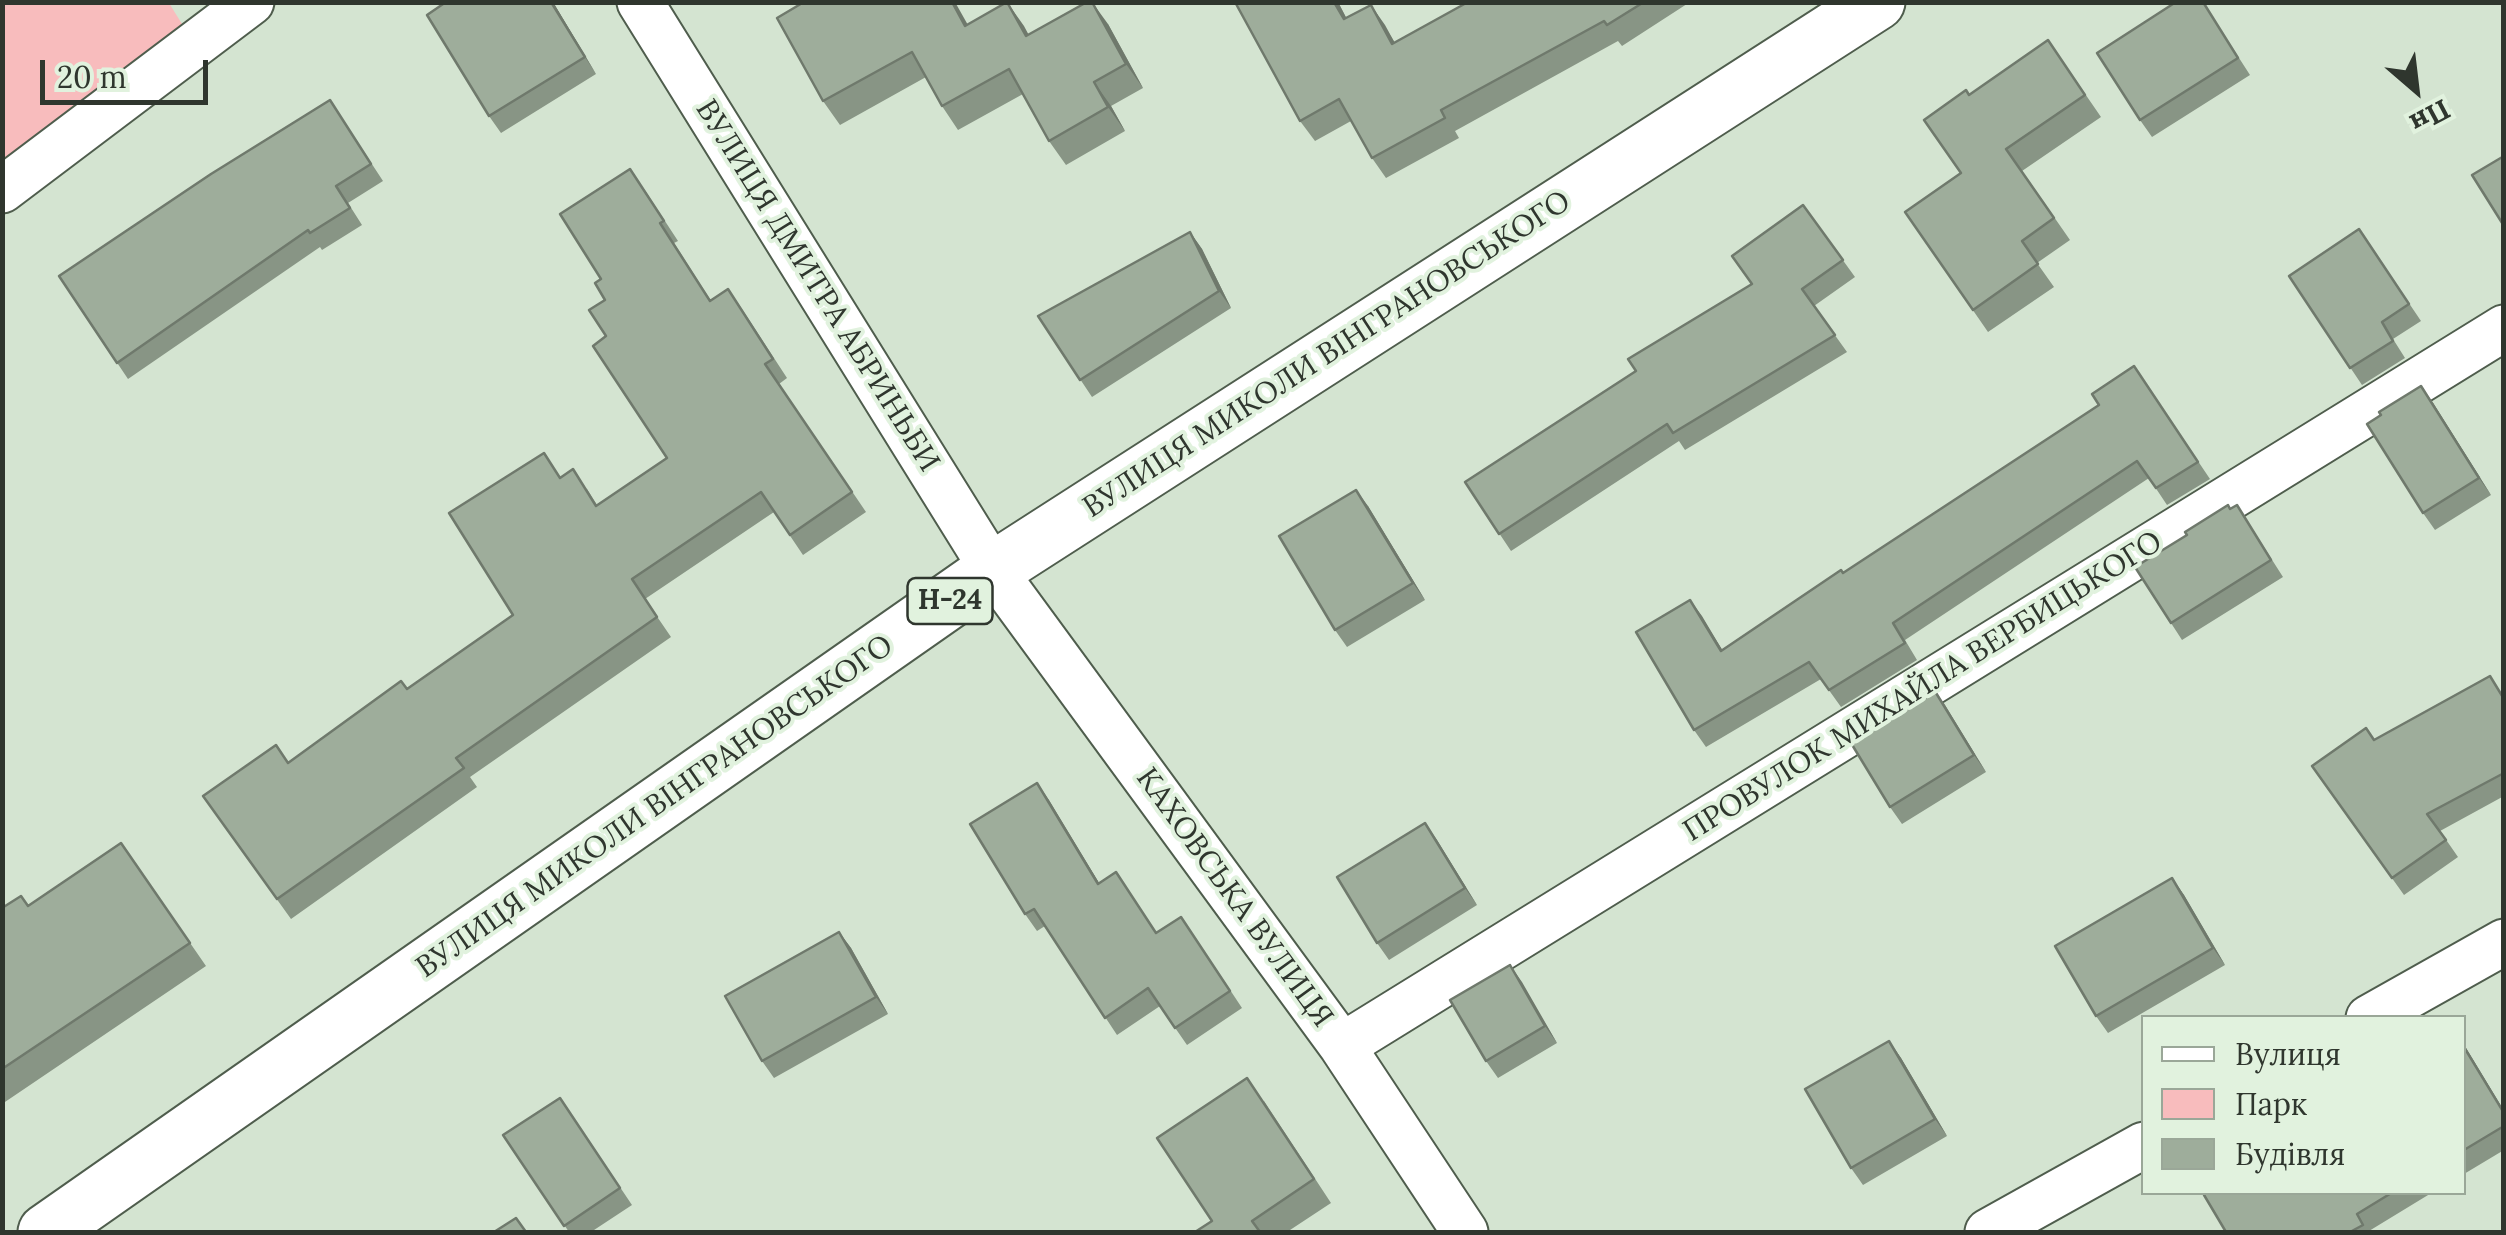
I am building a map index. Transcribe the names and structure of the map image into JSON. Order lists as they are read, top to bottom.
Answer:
{
  "streets": {
    "main road": ["ВУЛИЦЯ МИКОЛИ ВІНГРАНОВСЬКОГО", "Н-24"],
    "street": ["ВУЛИЦЯ ДМИТРА АБРИНЬБИ", "ПРОВУЛОК МИХАЙЛА ВЕРБИЦЬКОГО", "КАХОВСЬКА ВУЛИЦЯ"]
  },
  "crossings": [
    ["ВУЛИЦЯ ДМИТРА АБРИНЬБИ", "ВУЛИЦЯ МИКОЛИ ВІНГРАНОВСЬКОГО"],
    ["ВУЛИЦЯ ДМИТРА АБРИНЬБИ", "КАХОВСЬКА ВУЛИЦЯ"],
    ["ВУЛИЦЯ МИКОЛИ ВІНГРАНОВСЬКОГО", "КАХОВСЬКА ВУЛИЦЯ"],
    ["ПРОВУЛОК МИХАЙЛА ВЕРБИЦЬКОГО", "КАХОВСЬКА ВУЛИЦЯ"]
  ],
  "legend": ["Вулиця", "Парк", "Будівля"],
  "scale_bar": "20 m",
  "north": "bottom right"
}
